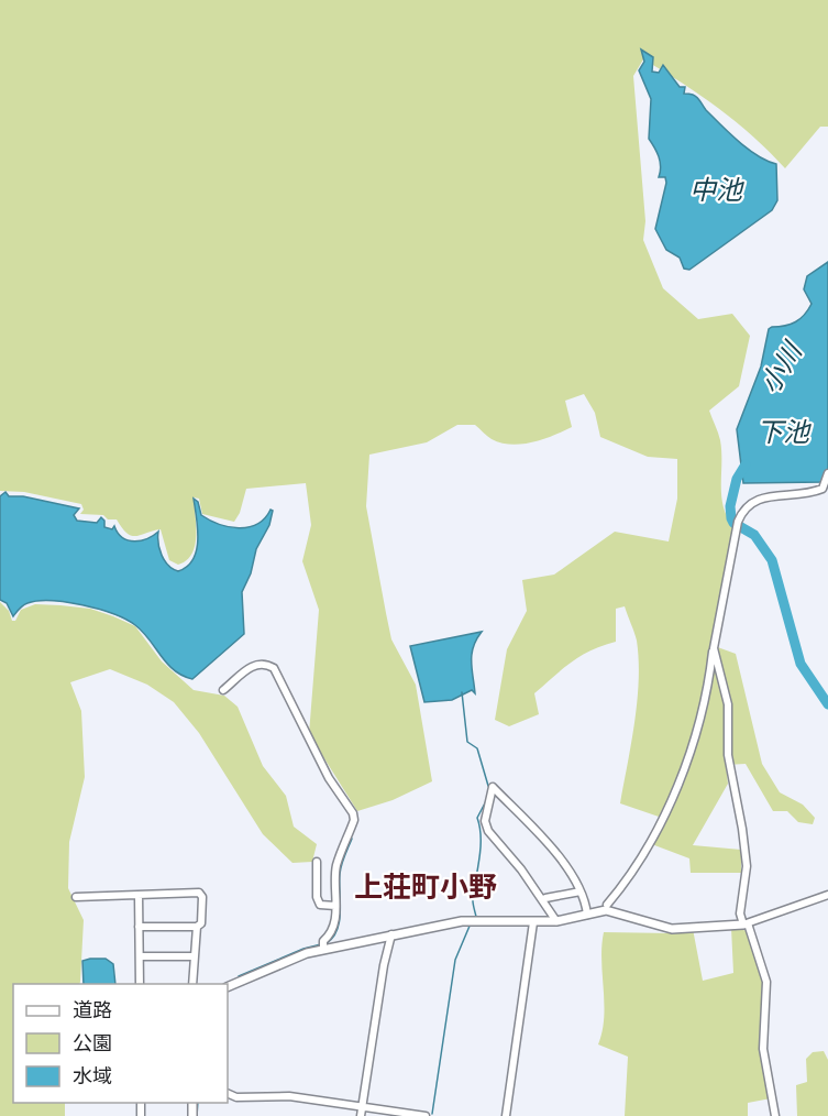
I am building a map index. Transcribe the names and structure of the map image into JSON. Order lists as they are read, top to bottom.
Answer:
{
  "districts": ["上荘町小野"],
  "water": ["中池", "小川", "下池"],
  "legend": ["道路", "公園", "水域"]
}
